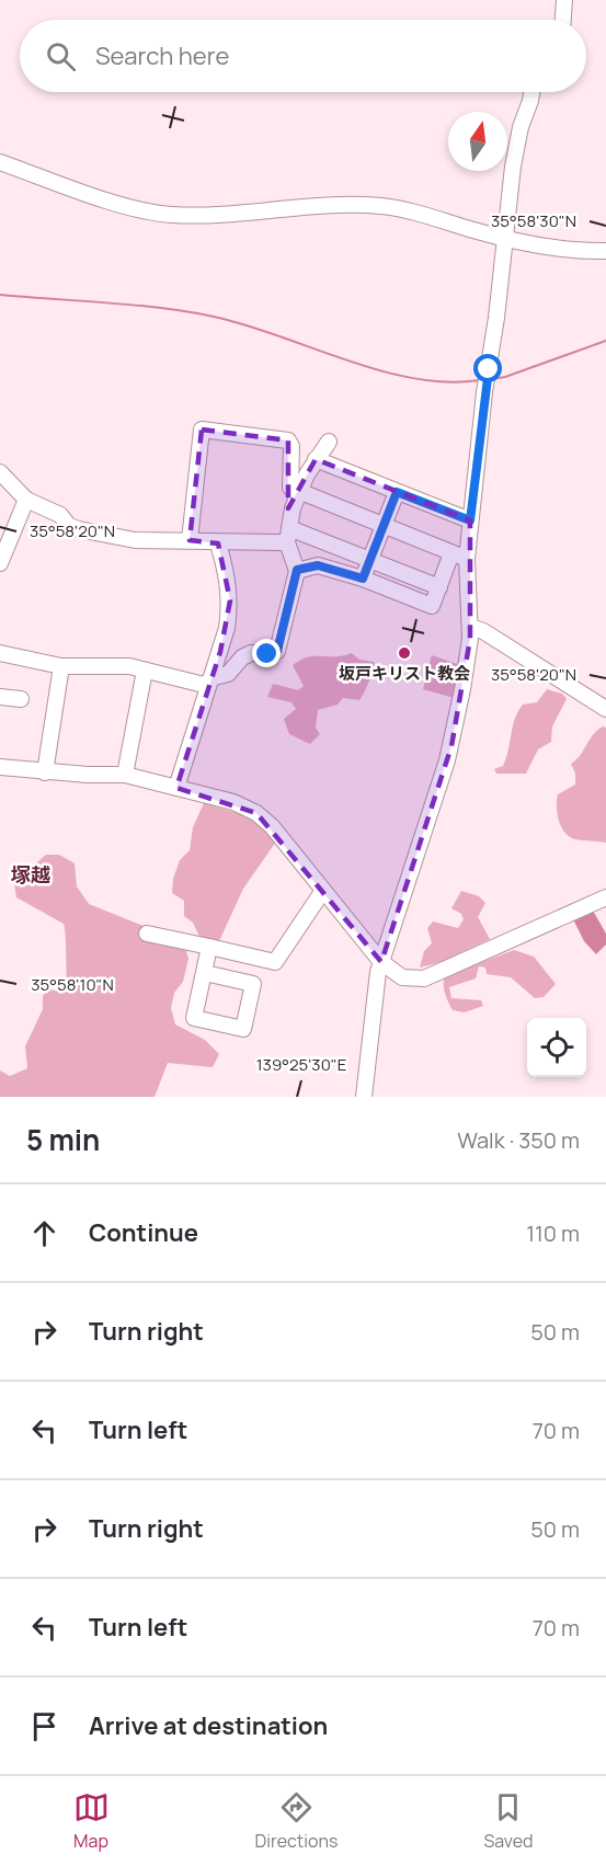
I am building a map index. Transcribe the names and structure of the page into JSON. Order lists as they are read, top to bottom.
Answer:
{
  "districts": ["塚越"],
  "places": ["坂戸キリスト教会"],
  "north": "top",
  "page": {
    "search": "Search here",
    "heading": ["5 min", "Walk · 350 m"],
    "list": [
      ["Continue", "110 m"],
      ["Turn right", "50 m"],
      ["Turn left", "70 m"],
      ["Turn right", "50 m"],
      ["Turn left", "70 m"],
      "Arrive at destination"
    ],
    "nav": ["Map", "Directions", "Saved"]
  },
  "coordinates": [
    "35°58'30\"N",
    "35°58'20\"N",
    "35°58'10\"N",
    "139°25'30\"E"
  ]
}
